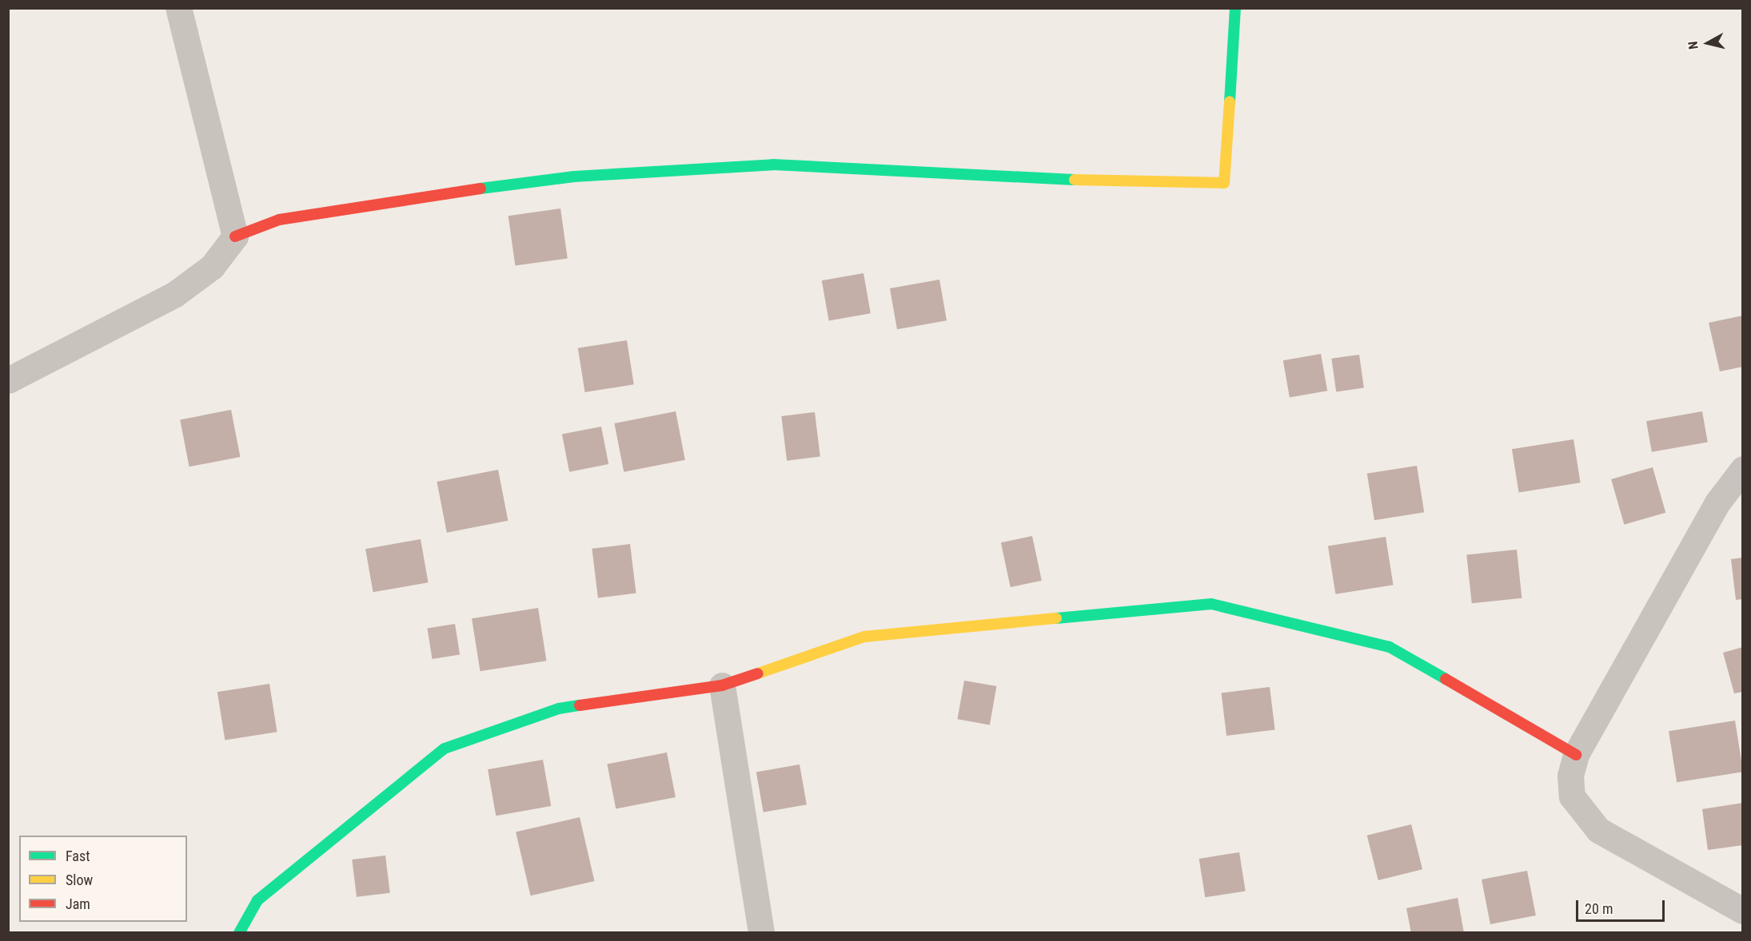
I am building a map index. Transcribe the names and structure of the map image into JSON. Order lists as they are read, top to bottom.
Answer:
{
  "legend": ["Fast", "Slow", "Jam"],
  "scale_bar": "20 m",
  "north": "left"
}
